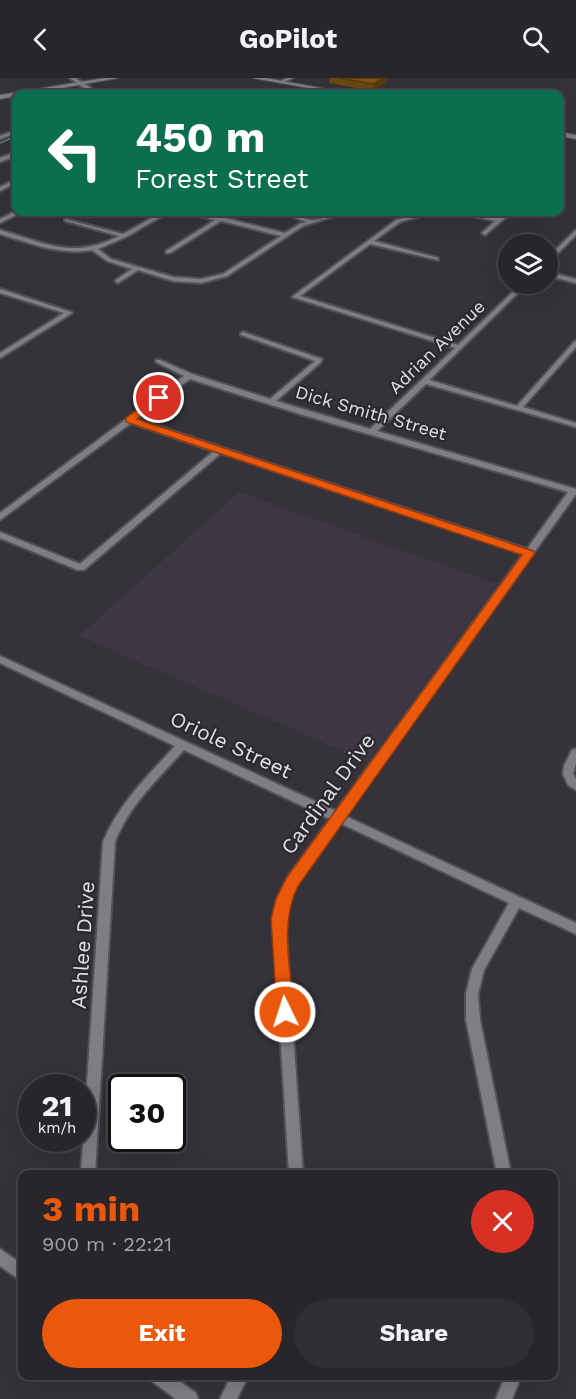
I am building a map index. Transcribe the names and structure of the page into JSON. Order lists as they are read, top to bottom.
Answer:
{
  "streets": {
    "street": [
      "Adrian Avenue",
      "Dick Smith Street",
      "Oriole Street",
      "Cardinal Drive",
      "Ashlee Drive"
    ]
  },
  "crossings": [
    ["Adrian Avenue", "Dick Smith Street"],
    ["Dick Smith Street", "Cardinal Drive"],
    ["Oriole Street", "Cardinal Drive"],
    ["Oriole Street", "Ashlee Drive"]
  ],
  "page": {
    "header": "GoPilot",
    "turn": ["450 m", "Forest Street"],
    "speed": "21 km/h",
    "limit": "30",
    "heading": ["3 min", "900 m · 22:21"],
    "buttons": ["Exit", "Share"]
  }
}
